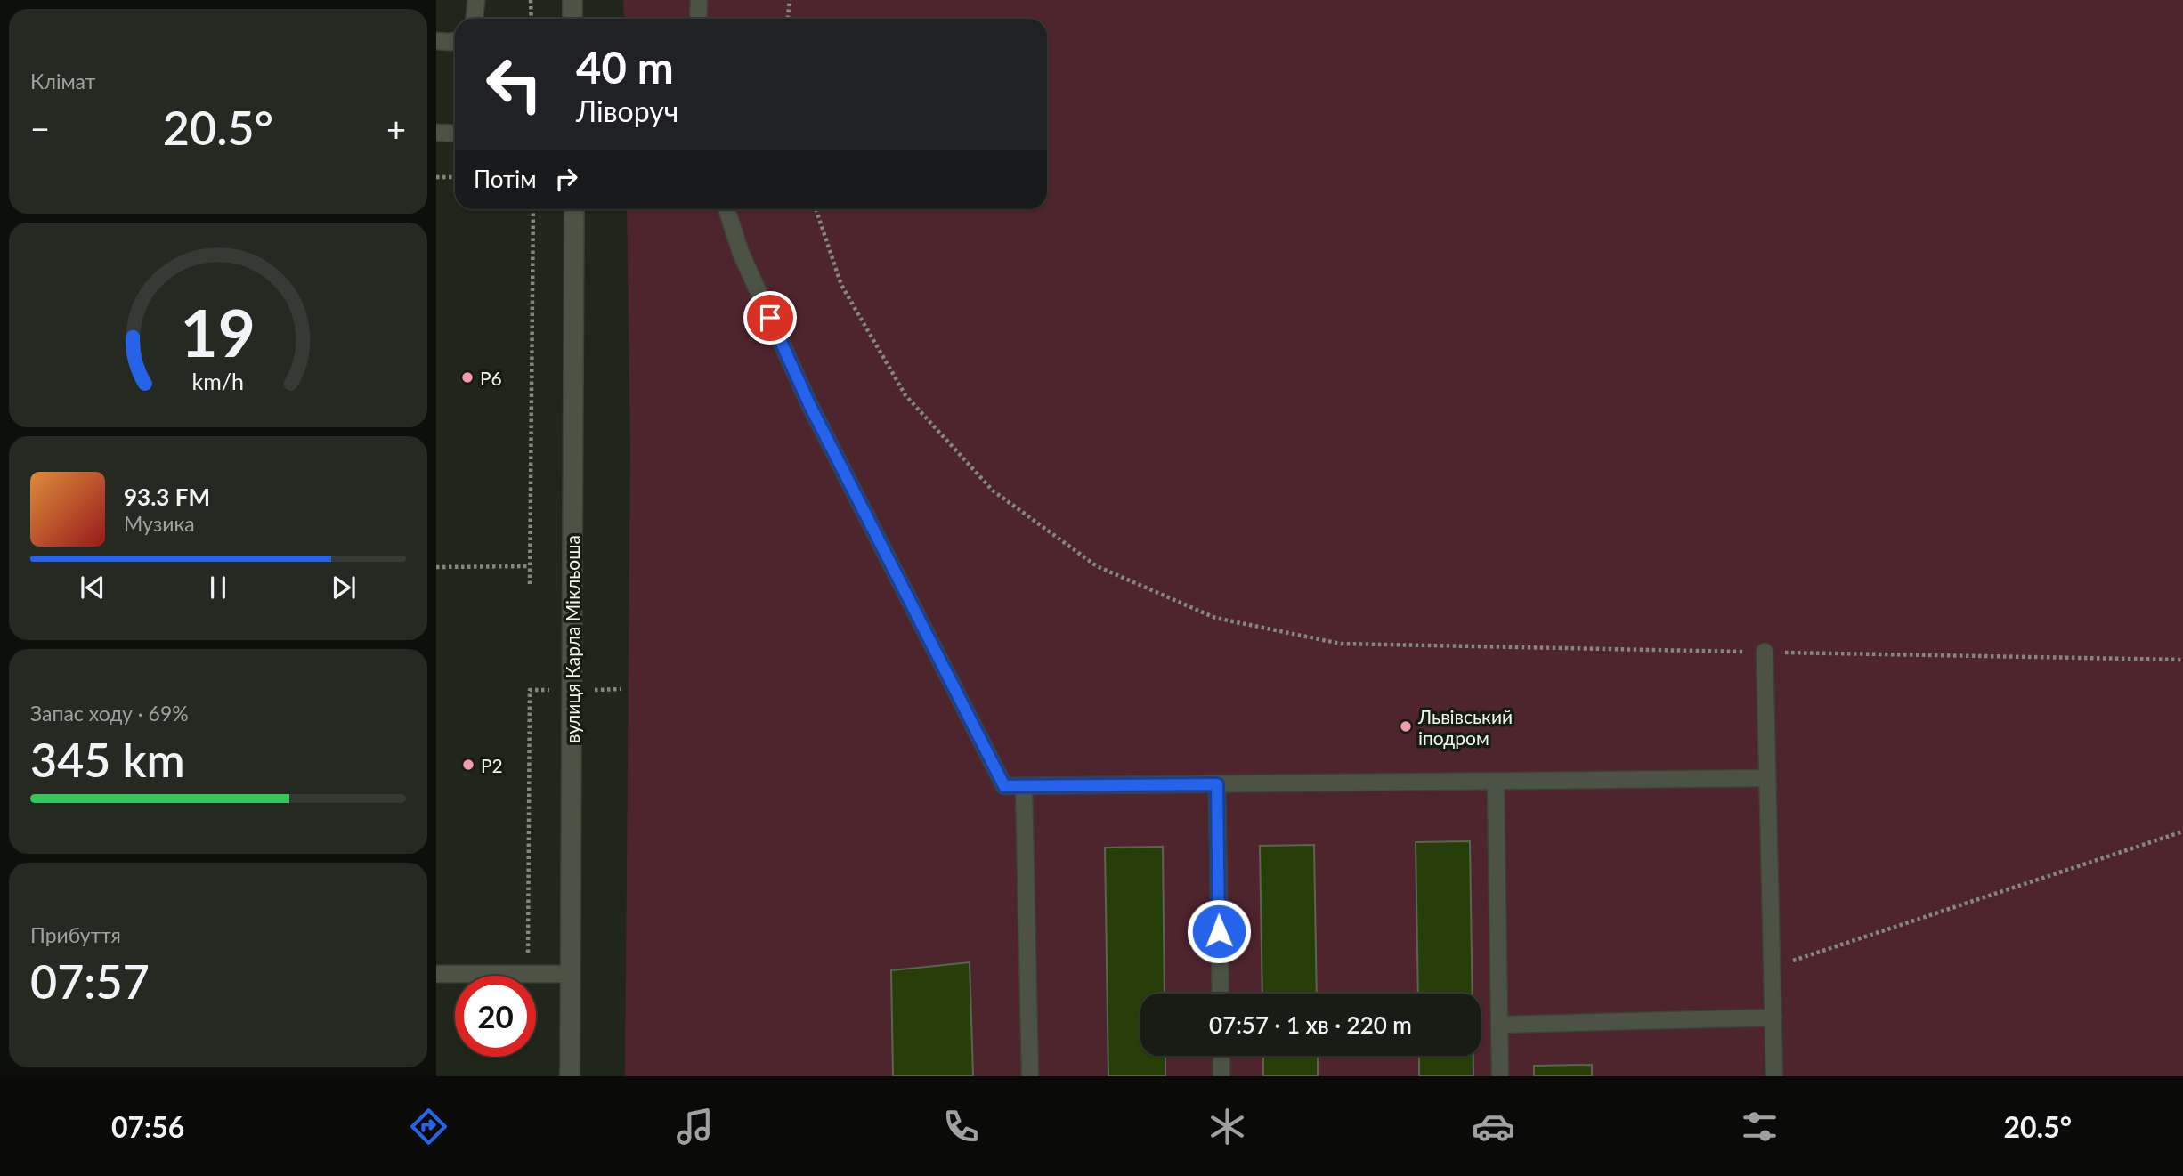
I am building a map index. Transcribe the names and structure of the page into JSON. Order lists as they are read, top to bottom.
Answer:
{
  "streets": {
    "street": ["вулиця Карла Мікльоша"]
  },
  "places": ["P6", "Львівський іподром", "P2"],
  "page": {
    "tile": [
      "Клімат",
      ["Запас ходу · 69%", "345 km"],
      ["Прибуття", "07:57"]
    ],
    "turn": ["40 m", "Ліворуч"],
    "heat": ["−", "20.5°", "+"],
    "then": "Потім",
    "song": ["93.3 FM", "Музика"],
    "limit": "20",
    "trip": "07:57 · 1 хв · 220 m",
    "tabs": ["07:56", "20.5°"],
    "gauge": ["19", "km/h"]
  }
}
